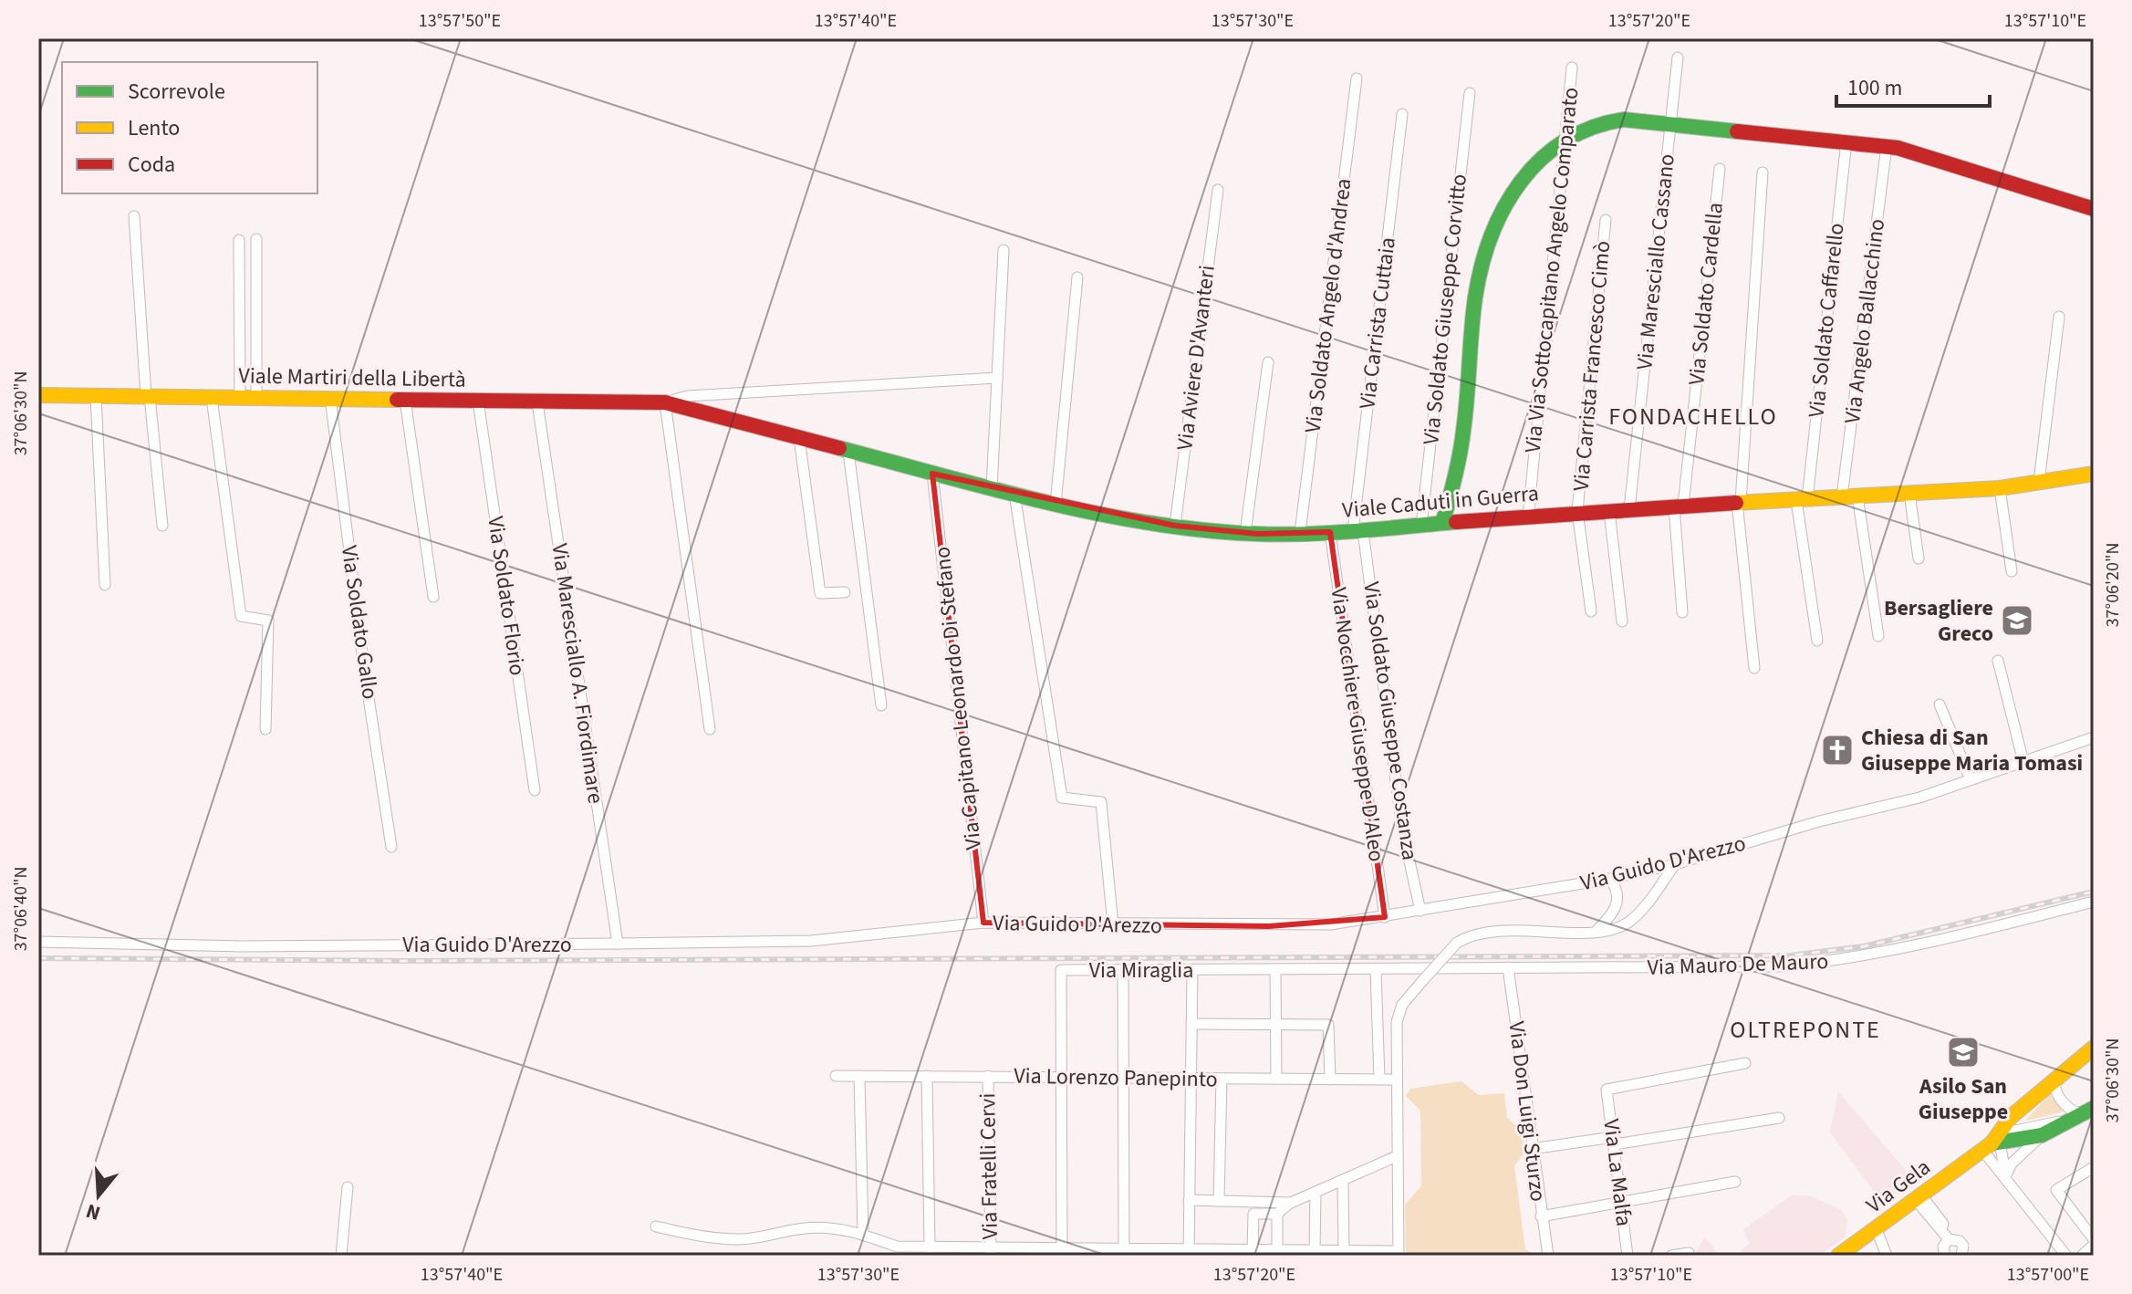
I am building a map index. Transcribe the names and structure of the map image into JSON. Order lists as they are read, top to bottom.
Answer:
{
  "streets": {
    "street": [
      "Via Maresciallo Cassano",
      "Via Via Sottocapitano Angelo Comparato",
      "Via Soldato Cardella",
      "Via Soldato Angelo d'Andrea",
      "Via Soldato Giuseppe Corvitto",
      "Via Soldato Caffarello",
      "Via Angelo Ballacchino",
      "Via Carrista Cuttaia",
      "Via Aviere D'Avanteri",
      "Via Carrista Francesco Cimò",
      "Viale Martiri della Libertà",
      "Viale Caduti in Guerra",
      "Via Soldato Florio",
      "Via Soldato Gallo",
      "Via Maresciallo A. Fiordimare",
      "Via Capitano Leonardo Di Stefano",
      "Via Soldato Giuseppe Costanza",
      "Via Nocchiere Giuseppe D'Aleo",
      "Via Guido D'Arezzo",
      "Via Mauro De Mauro",
      "Via Miraglia",
      "Via Lorenzo Panepinto",
      "Via Don Luigi Sturzo",
      "Via Fratelli Cervi",
      "Via La Malfa",
      "Via Gela"
    ]
  },
  "crossings": [
    ["Via Maresciallo Cassano", "Viale Caduti in Guerra"],
    ["Via Via Sottocapitano Angelo Comparato", "Viale Caduti in Guerra"],
    ["Via Soldato Cardella", "Viale Caduti in Guerra"],
    ["Via Soldato Angelo d'Andrea", "Viale Caduti in Guerra"],
    ["Via Soldato Giuseppe Corvitto", "Viale Caduti in Guerra"],
    ["Via Soldato Caffarello", "Viale Caduti in Guerra"],
    ["Via Angelo Ballacchino", "Viale Caduti in Guerra"],
    ["Via Carrista Cuttaia", "Viale Caduti in Guerra"],
    ["Via Carrista Cuttaia", "Via Soldato Giuseppe Costanza"],
    ["Via Aviere D'Avanteri", "Viale Caduti in Guerra"],
    ["Via Carrista Francesco Cimò", "Viale Caduti in Guerra"],
    ["Viale Martiri della Libertà", "Viale Caduti in Guerra"],
    ["Viale Martiri della Libertà", "Via Soldato Florio"],
    ["Viale Martiri della Libertà", "Via Soldato Gallo"],
    ["Viale Martiri della Libertà", "Via Maresciallo A. Fiordimare"],
    ["Viale Caduti in Guerra", "Via Capitano Leonardo Di Stefano"],
    ["Viale Caduti in Guerra", "Via Soldato Giuseppe Costanza"],
    ["Viale Caduti in Guerra", "Via Nocchiere Giuseppe D'Aleo"],
    ["Via Maresciallo A. Fiordimare", "Via Guido D'Arezzo"],
    ["Via Capitano Leonardo Di Stefano", "Via Guido D'Arezzo"],
    ["Via Soldato Giuseppe Costanza", "Via Guido D'Arezzo"],
    ["Via Nocchiere Giuseppe D'Aleo", "Via Guido D'Arezzo"],
    ["Via Mauro De Mauro", "Via Miraglia"],
    ["Via Mauro De Mauro", "Via Don Luigi Sturzo"],
    ["Via Miraglia", "Via Lorenzo Panepinto"],
    ["Via Lorenzo Panepinto", "Via Fratelli Cervi"]
  ],
  "districts": ["FONDACHELLO", "OLTREPONTE"],
  "places": {
    "school or university": ["Bersagliere Greco", "Asilo San Giuseppe"],
    "church": ["Chiesa di San Giuseppe Maria Tomasi"]
  },
  "legend": ["Scorrevole", "Lento", "Coda"],
  "scale_bar": "100 m",
  "north": "bottom",
  "coordinates": [
    "13°57'50\"E",
    "13°57'40\"E",
    "13°57'30\"E",
    "13°57'20\"E",
    "13°57'10\"E",
    "37°06'30\"N",
    "37°06'20\"N",
    "37°06'40\"N",
    "13°57'00\"E"
  ]
}
